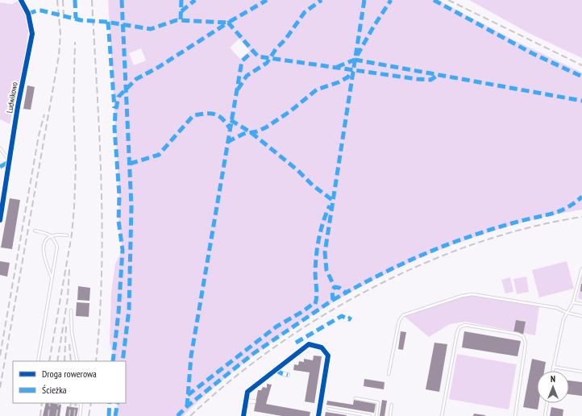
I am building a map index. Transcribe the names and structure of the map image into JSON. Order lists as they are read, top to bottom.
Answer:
{
  "streets": {
    "street": ["Ludwikowo"]
  },
  "legend": ["Droga rowerowa", "Ścieżka"],
  "north": "top"
}
